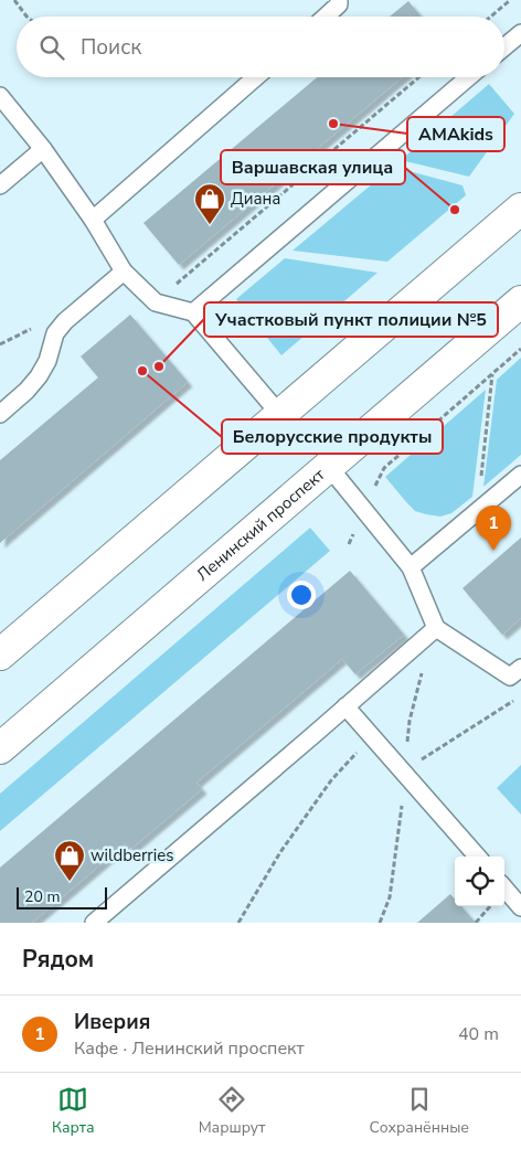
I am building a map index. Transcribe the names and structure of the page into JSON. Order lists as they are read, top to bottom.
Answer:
{
  "streets": {
    "main road": ["Ленинский проспект"]
  },
  "places": {
    "other": [
      "AMAkids",
      "Варшавская улица",
      "Участковый пункт полиции №5",
      "Белорусские продукты"
    ],
    "shop": ["Диана", "wildberries"]
  },
  "scale_bar": "20 m",
  "page": {
    "search": "Поиск",
    "pins": "1",
    "scale": "20 m",
    "heading": "Рядом",
    "list": [
      {
        "mark": "1",
        "name": "Иверия",
        "note": "Кафе · Ленинский проспект",
        "value": "40 m"
      }
    ],
    "nav": ["Карта", "Маршрут", "Сохранённые"]
  }
}
